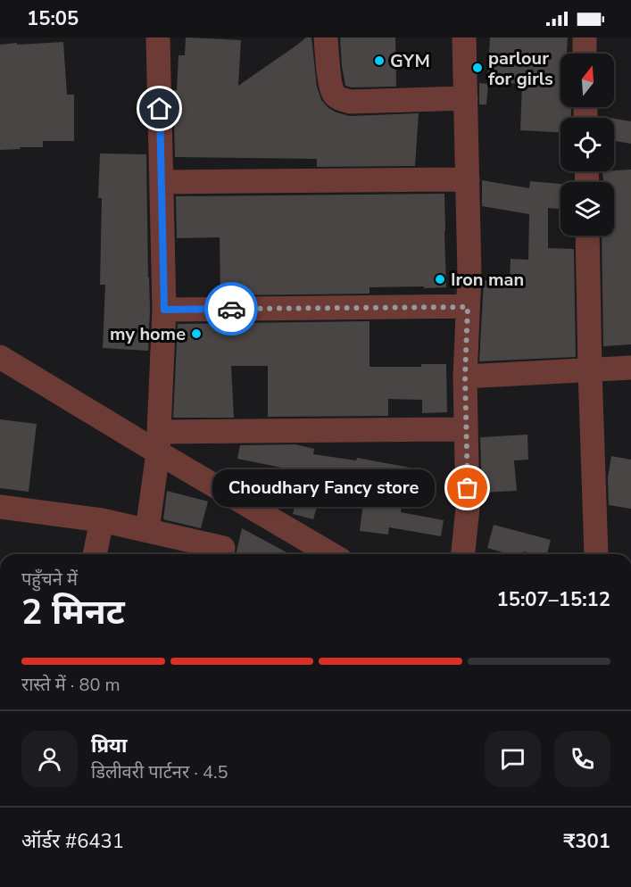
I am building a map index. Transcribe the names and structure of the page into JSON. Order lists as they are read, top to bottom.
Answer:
{
  "places": [
    "GYM",
    "parlour for girls",
    "Iron man",
    "my home",
    "Choudhary Fancy store"
  ],
  "north": "top",
  "page": {
    "status": "15:05",
    "bubble": "Choudhary Fancy store",
    "heading": ["2 मिनट", "पहुँचने में", "15:07–15:12"],
    "panel": [
      "प्रिया",
      "डिलीवरी पार्टनर · 4.5",
      "ऑर्डर #6431",
      "₹301"
    ],
    "bar": "रास्ते में · 80 m"
  }
}
